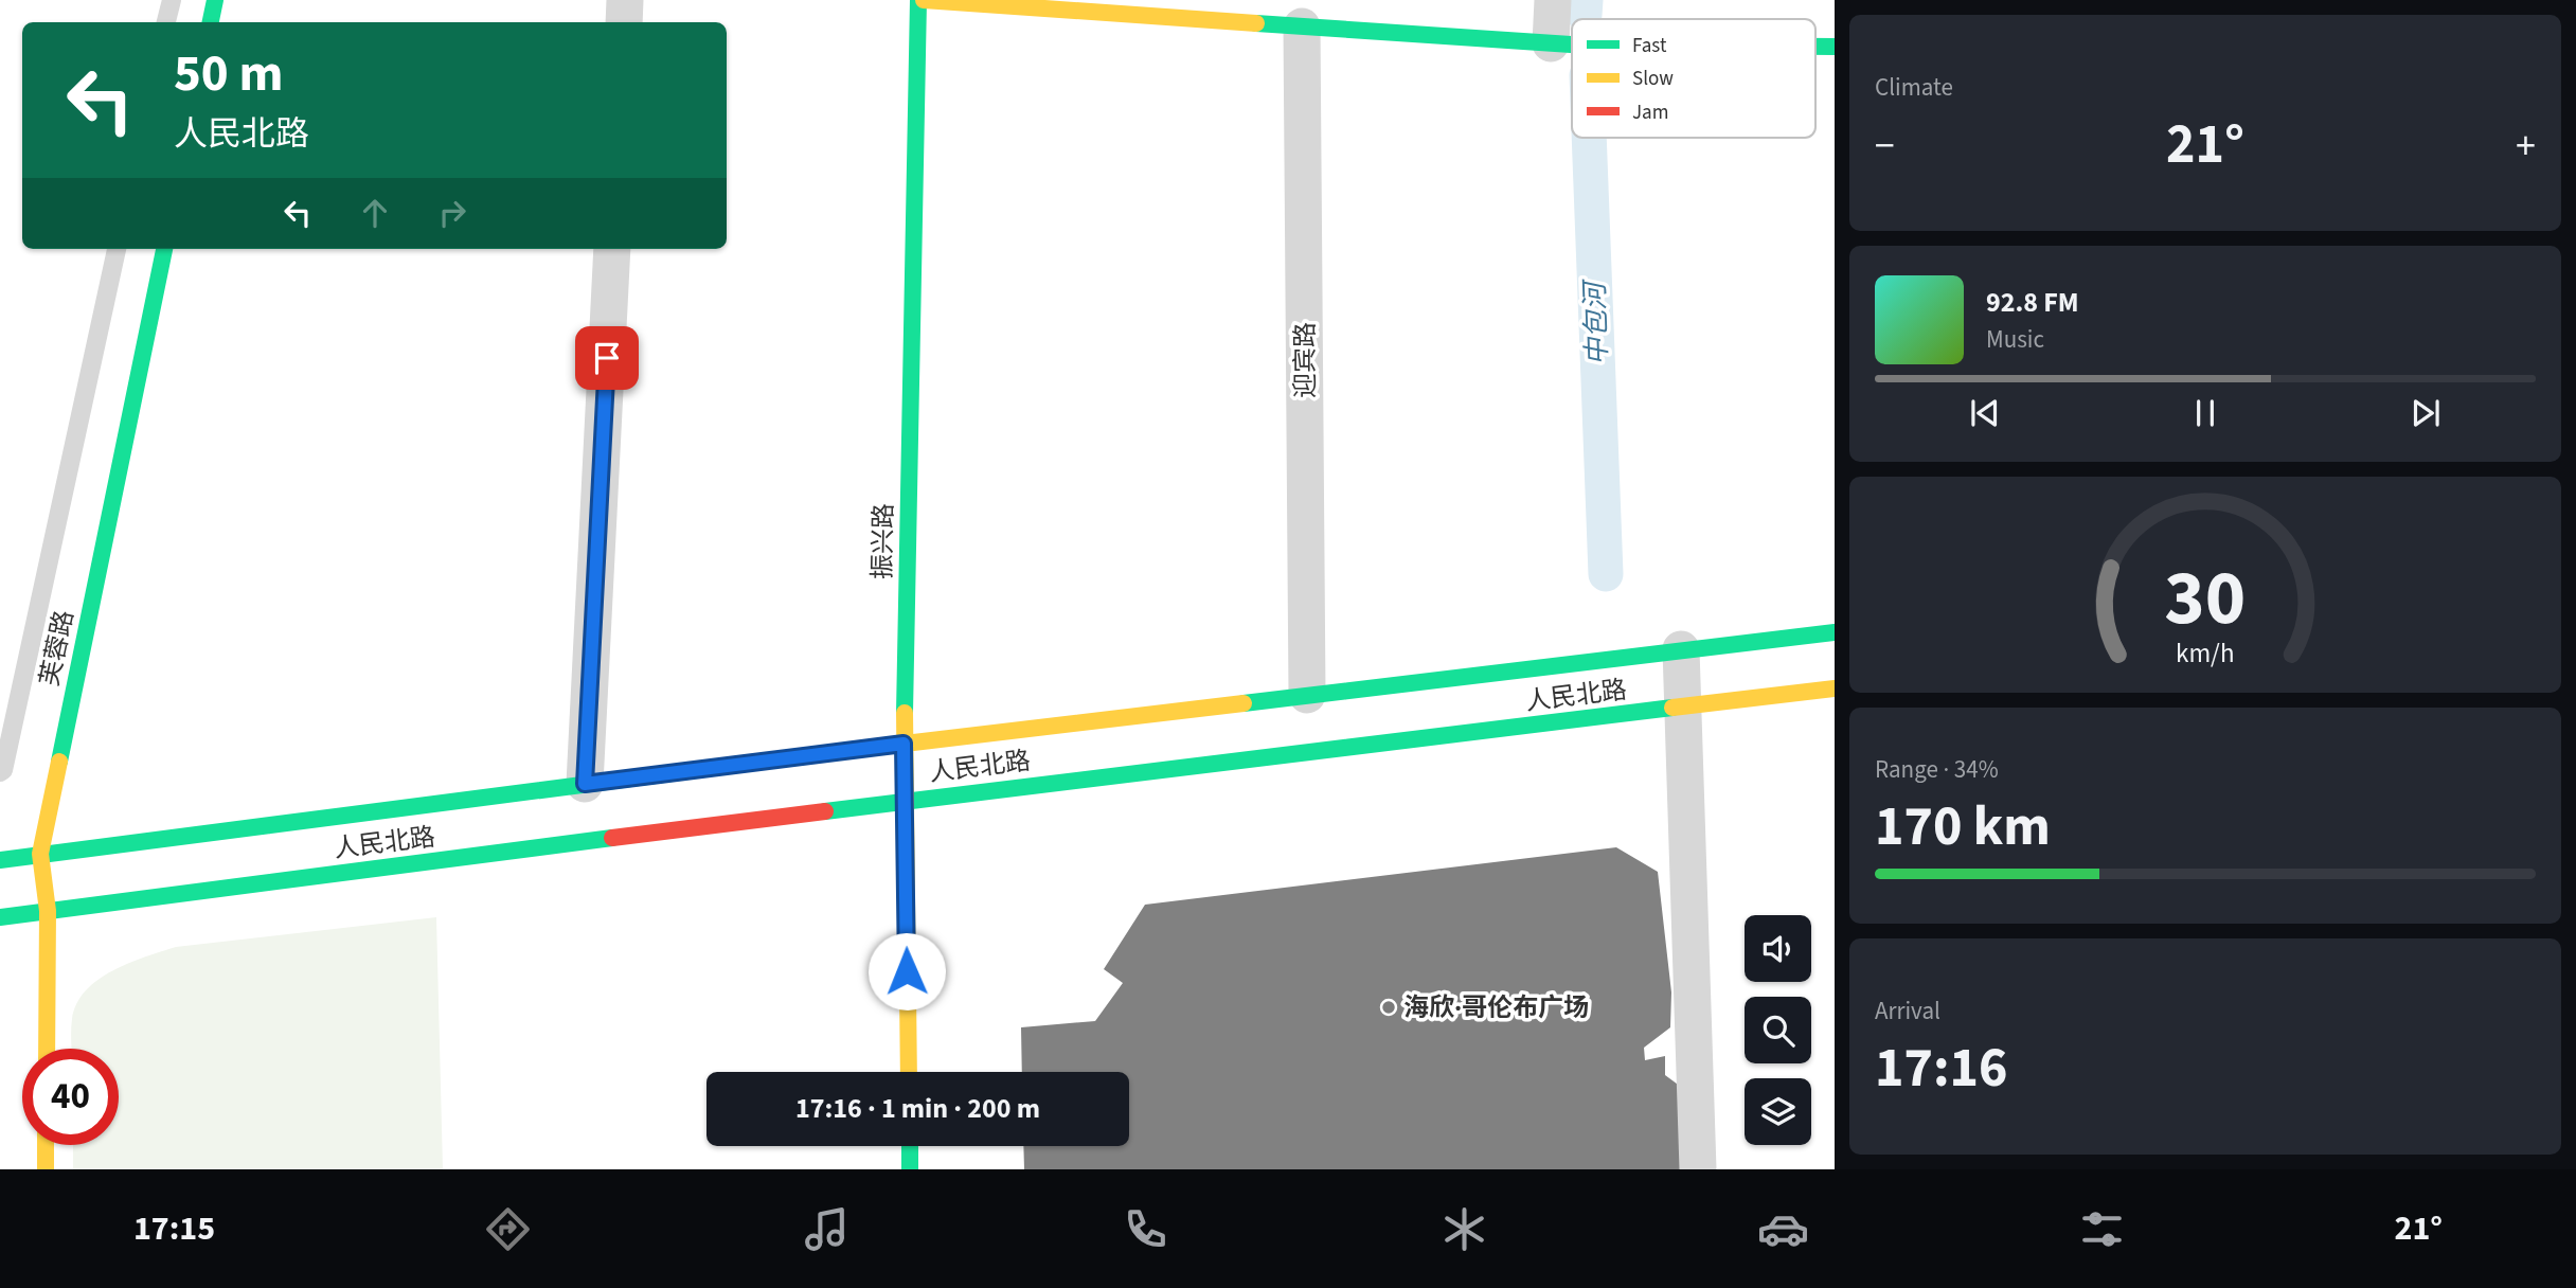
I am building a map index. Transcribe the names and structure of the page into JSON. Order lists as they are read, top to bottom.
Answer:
{
  "streets": {
    "main road": ["振兴路", "芙蓉路", "人民北路"],
    "street": ["迎宾路"]
  },
  "crossings": [
    ["迎宾路", "人民北路"],
    ["振兴路", "人民北路"],
    ["芙蓉路", "人民北路"]
  ],
  "water": ["中包河"],
  "places": ["海欣·哥伦布广场"],
  "legend": ["Fast", "Slow", "Jam"],
  "page": {
    "tile": [
      "Climate",
      ["Range · 34%", "170 km"],
      ["Arrival", "17:16"]
    ],
    "turn": ["50 m", "人民北路"],
    "heat": ["−", "21°", "+"],
    "song": ["92.8 FM", "Music"],
    "limit": "40",
    "trip": "17:16 · 1 min · 200 m",
    "tabs": ["17:15", "21°"],
    "gauge": ["30", "km/h"]
  }
}
